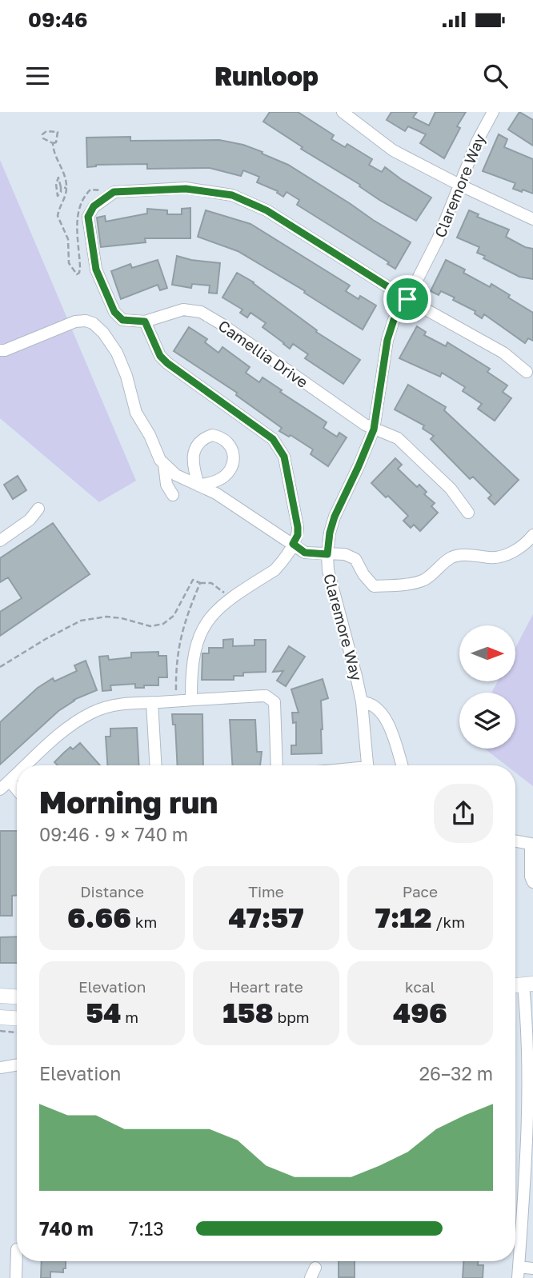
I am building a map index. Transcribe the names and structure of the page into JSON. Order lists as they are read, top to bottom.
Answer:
{
  "streets": {
    "street": ["Claremore Way", "Camellia Drive"]
  },
  "crossings": [
    ["Claremore Way", "Camellia Drive"]
  ],
  "north": "right",
  "page": {
    "status": "09:46",
    "header": "Runloop",
    "heading": ["Morning run", "09:46 · 9 × 740 m"],
    "stats": [
      ["Distance", "6.66 km"],
      ["Time", "47:57"],
      ["Pace", "7:12 /km"],
      ["Elevation", "54 m"],
      ["Heart rate", "158 bpm"],
      ["kcal", "496"]
    ],
    "chart": ["Elevation", "26–32 m"],
    "list": [
      {
        "name": "740 m",
        "note": "7:13"
      }
    ]
  }
}
